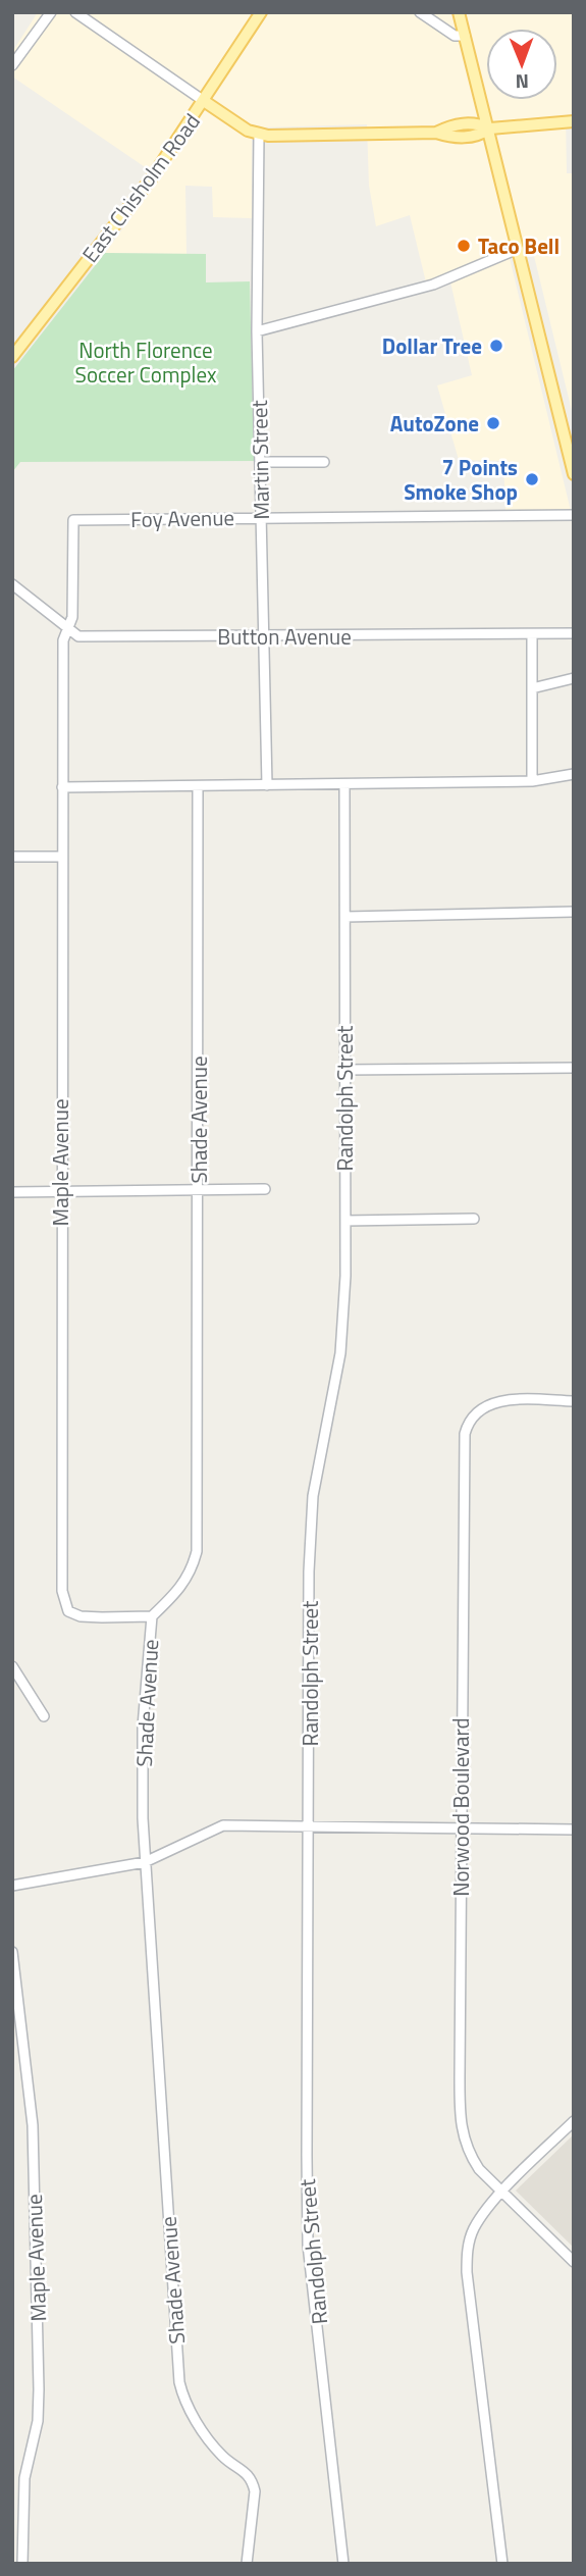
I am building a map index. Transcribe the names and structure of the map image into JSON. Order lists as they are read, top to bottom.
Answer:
{
  "streets": {
    "main road": ["East Chisholm Road"],
    "street": [
      "Martin Street",
      "Foy Avenue",
      "Button Avenue",
      "Randolph Street",
      "Shade Avenue",
      "Maple Avenue",
      "Norwood Boulevard"
    ]
  },
  "crossings": [
    ["Martin Street", "Foy Avenue"],
    ["Martin Street", "Button Avenue"],
    ["Foy Avenue", "Button Avenue"],
    ["Foy Avenue", "Maple Avenue"],
    ["Button Avenue", "Maple Avenue"],
    ["Shade Avenue", "Maple Avenue"]
  ],
  "parks": ["North Florence Soccer Complex"],
  "places": [
    "Taco Bell",
    "Dollar Tree",
    "AutoZone",
    "7 Points Smoke Shop"
  ],
  "north": "bottom"
}
